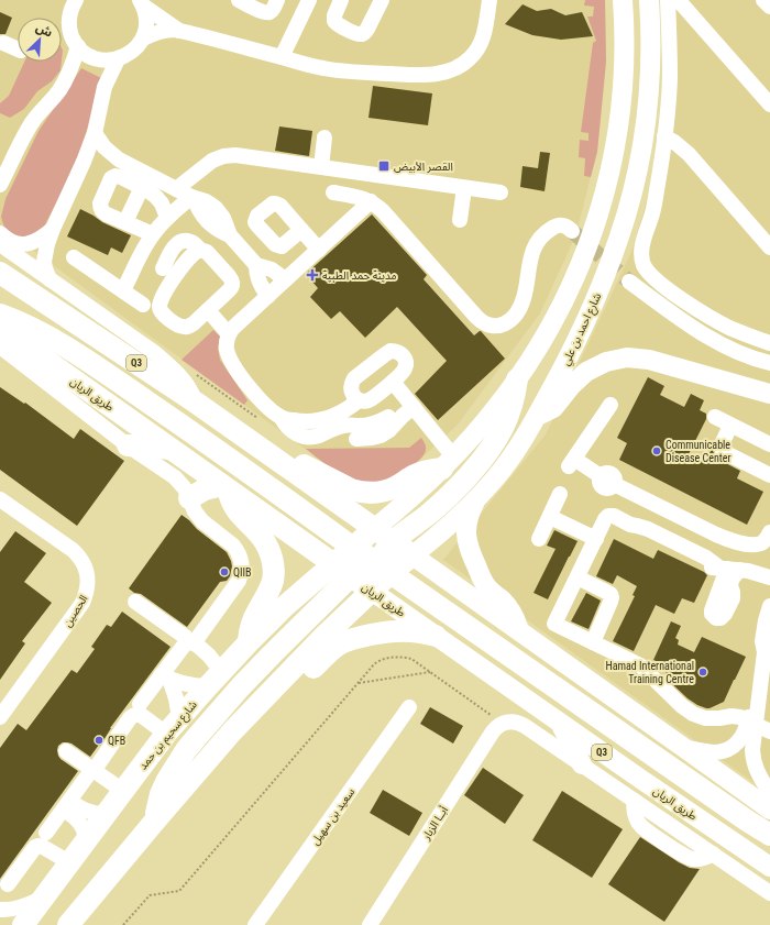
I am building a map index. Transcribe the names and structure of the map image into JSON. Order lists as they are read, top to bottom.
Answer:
{
  "streets": {
    "highway": ["Q3", "طريق الريان", "شارع سحيم بن حمد"],
    "main road": ["شارع احمد بن علي"],
    "street": ["الحصين", "سعيد بن سهيل", "أبــا الزبار"]
  },
  "crossings": [
    ["شارع احمد بن علي", "Q3"],
    ["طريق الريان", "شارع سحيم بن حمد"],
    ["طريق الريان", "أبــا الزبار"]
  ],
  "places": {
    "transit": ["القصر الأبيض"],
    "health": ["مدينة حمد الطبية"],
    "other": [
      "Communicable Disease Center",
      "QIIB",
      "Hamad International Training Centre",
      "QFB"
    ]
  },
  "north": "top right"
}
